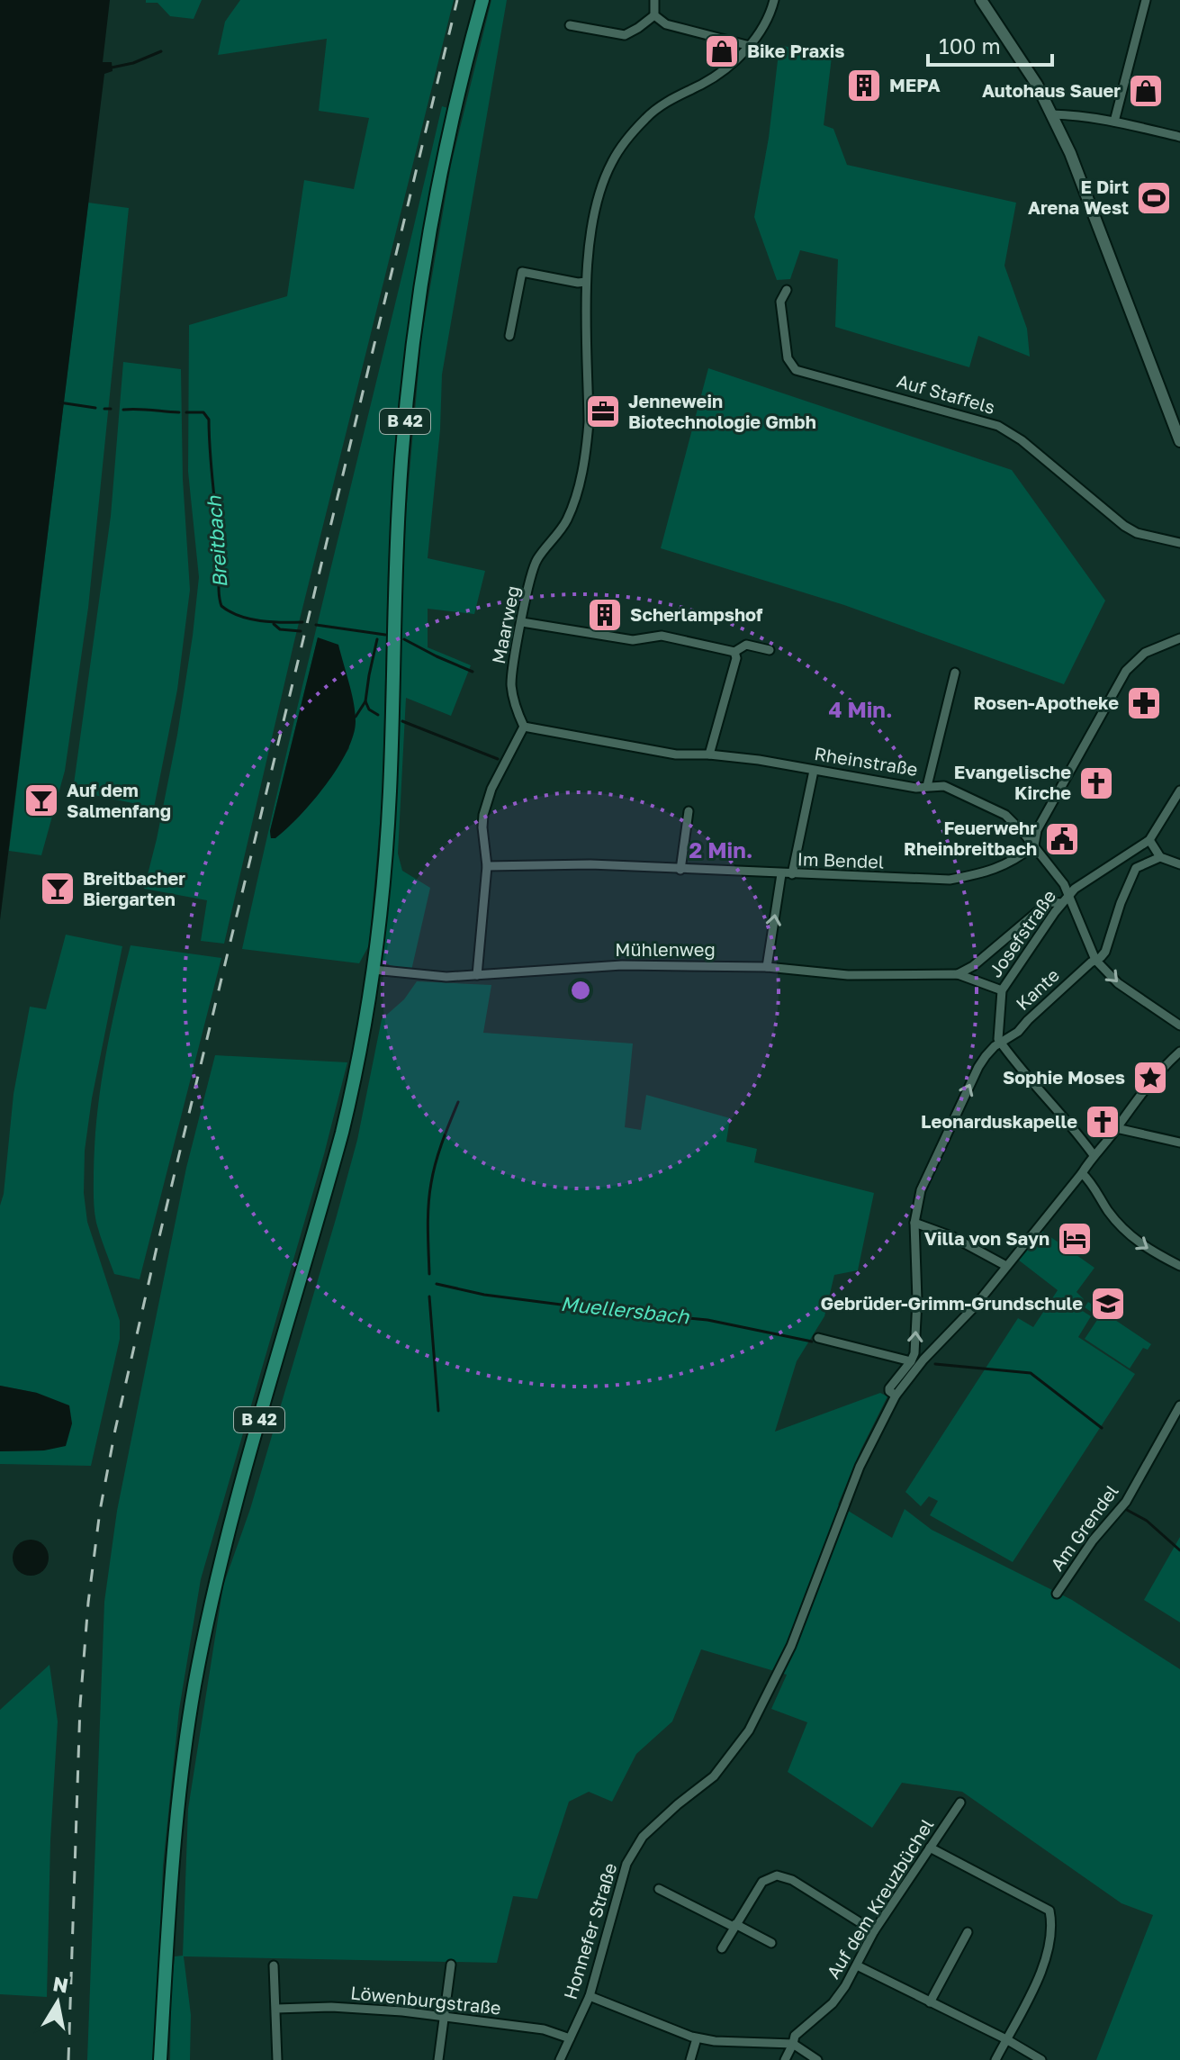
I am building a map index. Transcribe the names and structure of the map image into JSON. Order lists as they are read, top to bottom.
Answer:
{
  "streets": {
    "main road": ["B 42"],
    "street": [
      "Auf Staffels",
      "Maarweg",
      "Rheinstraße",
      "Im Bendel",
      "Josefstraße",
      "Mühlenweg",
      "Kante",
      "Am Grendel",
      "Auf dem Kreuzbüchel",
      "Honnefer Straße",
      "Löwenburgstraße"
    ]
  },
  "crossings": [
    ["B 42", "Mühlenweg"],
    ["Maarweg", "Rheinstraße"],
    ["Rheinstraße", "Im Bendel"],
    ["Rheinstraße", "Josefstraße"],
    ["Rheinstraße", "Kante"],
    ["Josefstraße", "Mühlenweg"],
    ["Josefstraße", "Kante"],
    ["Honnefer Straße", "Löwenburgstraße"]
  ],
  "water": ["Breitbach", "Muellersbach"],
  "places": {
    "shop": ["Bike Praxis", "Autohaus Sauer"],
    "building": ["MEPA", "Scherlampshof"],
    "sports": ["E Dirt Arena West"],
    "office": ["Jennewein Biotechnologie Gmbh"],
    "pharmacy": ["Rosen-Apotheke"],
    "church": ["Evangelische Kirche", "Leonarduskapelle"],
    "bar": ["Auf dem Salmenfang", "Breitbacher Biergarten"],
    "public building": ["Feuerwehr Rheinbreitbach"],
    "place": ["Sophie Moses"],
    "hotel": ["Villa von Sayn"],
    "school or university": ["Gebrüder-Grimm-Grundschule"]
  },
  "scale_bar": "100 m",
  "north": "top",
  "rings": ["4 Min.", "2 Min."]
}
